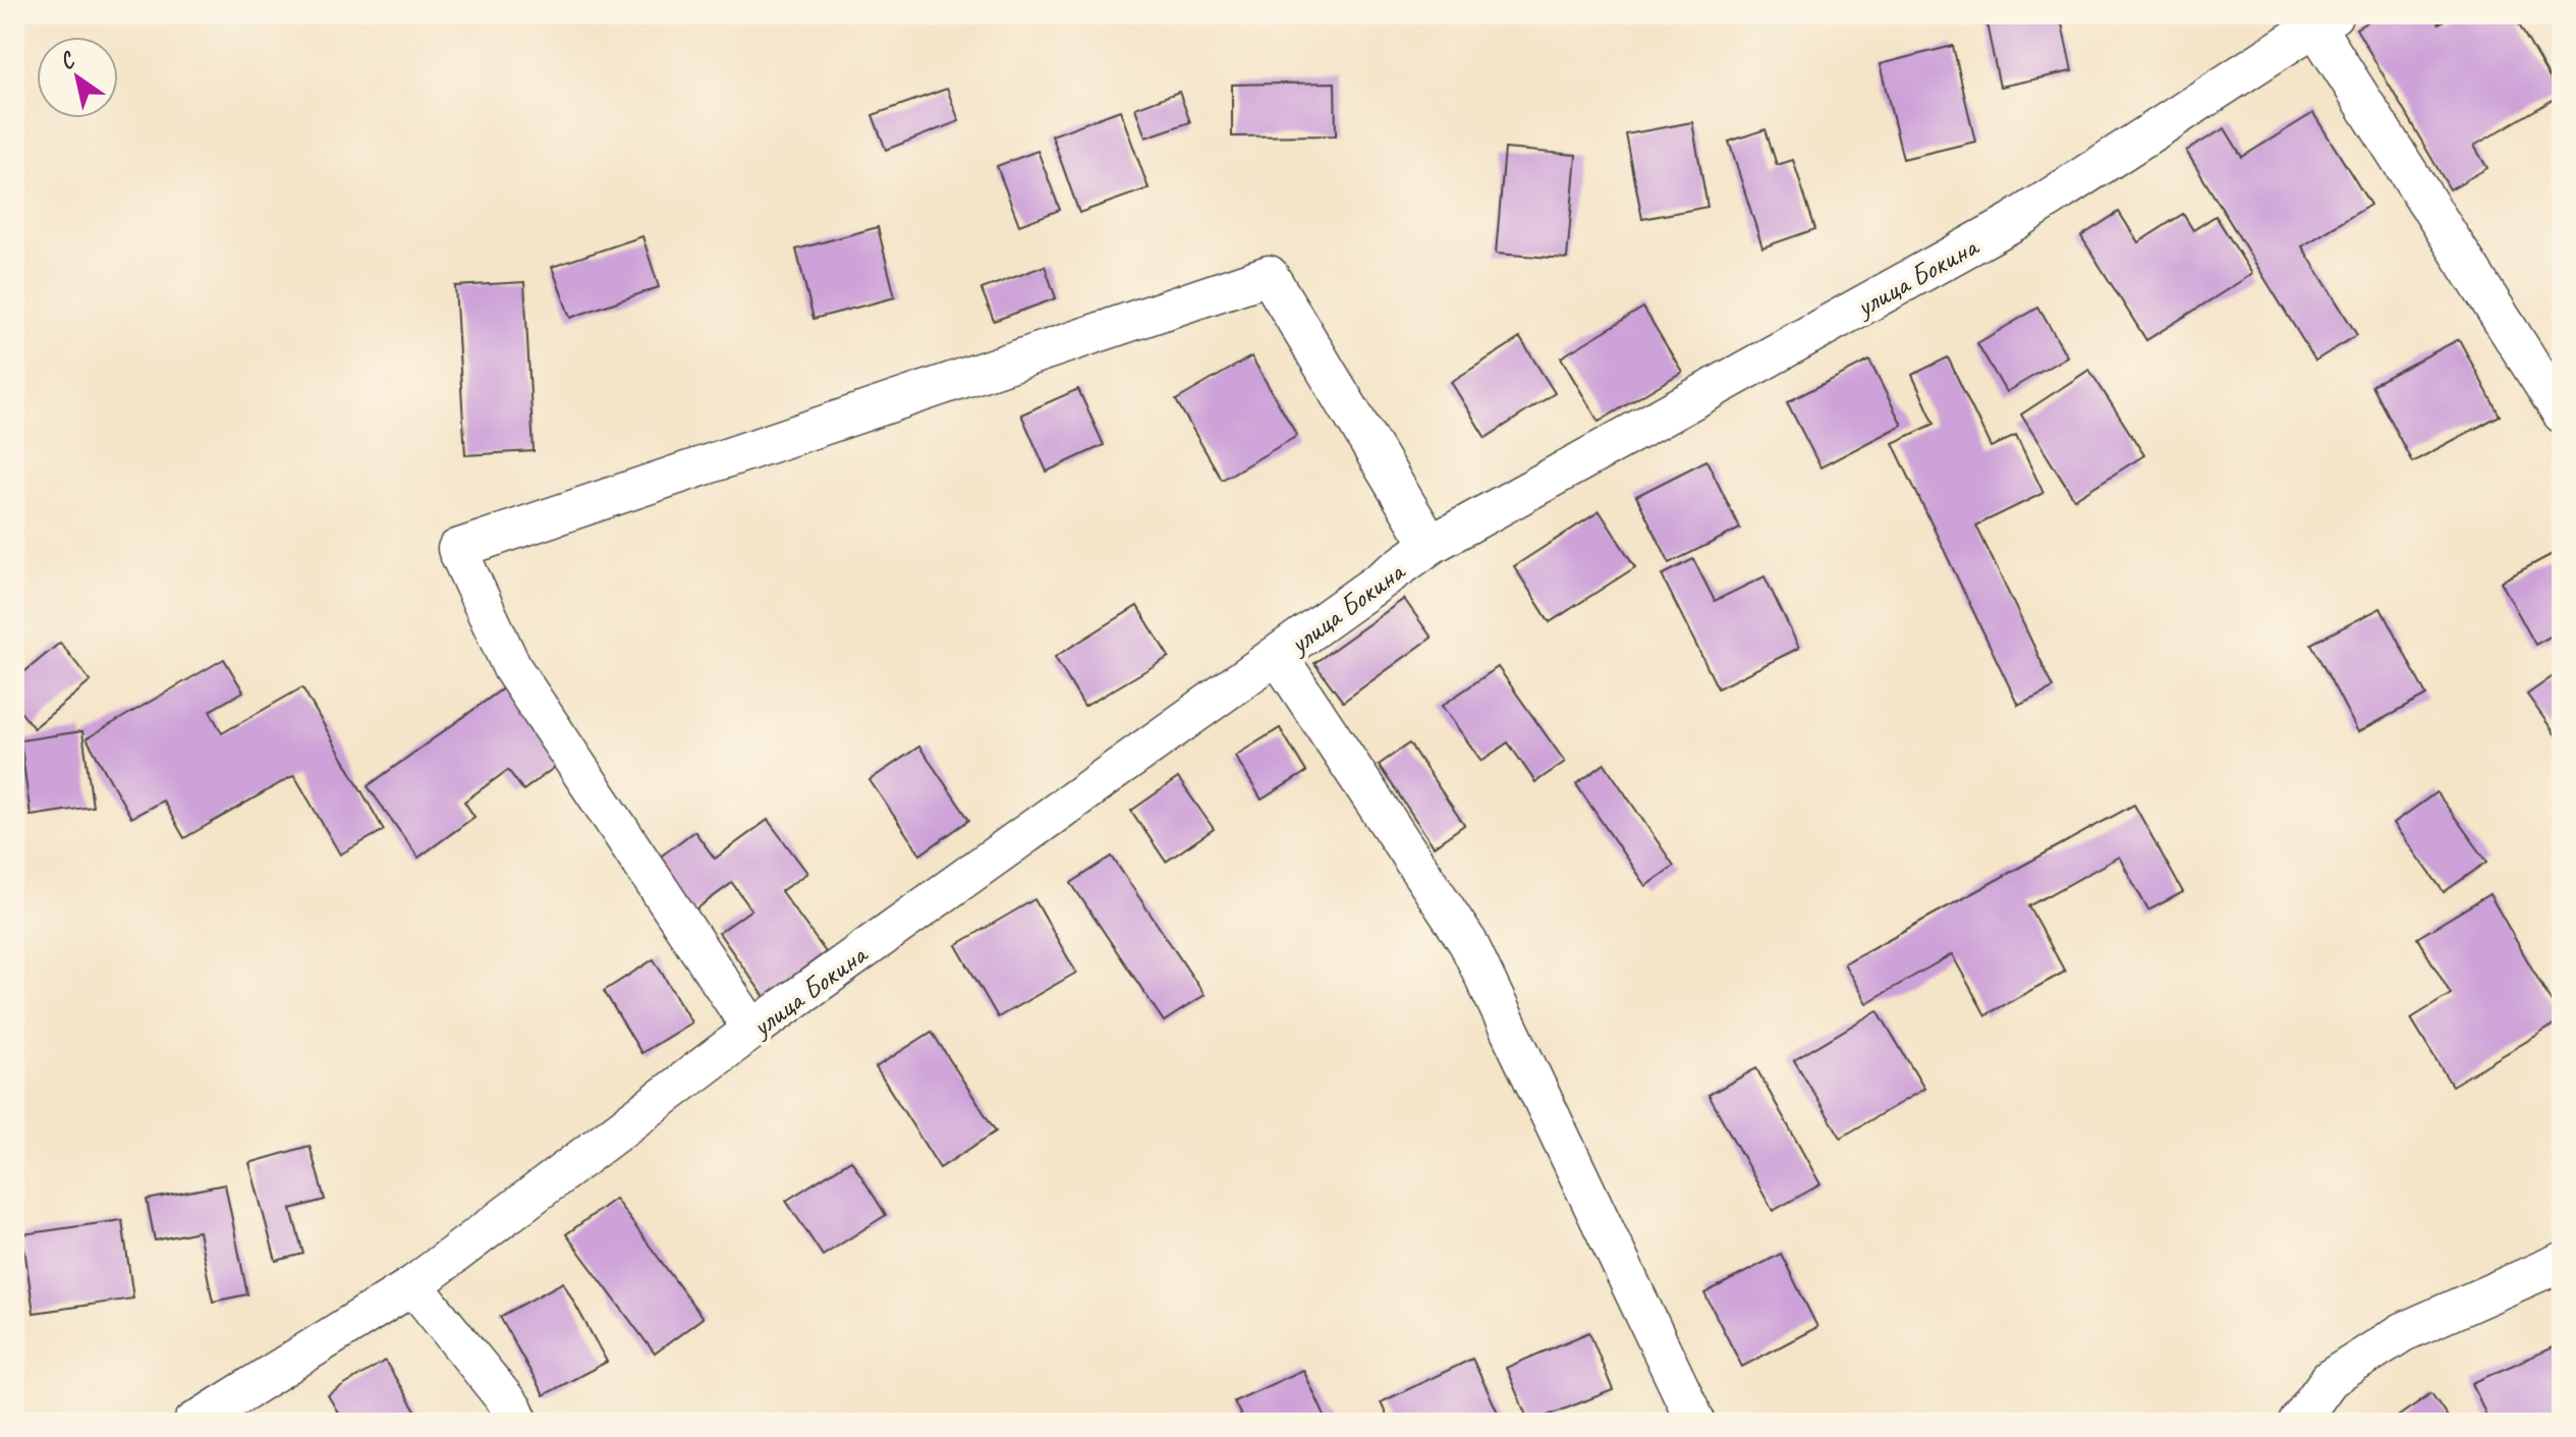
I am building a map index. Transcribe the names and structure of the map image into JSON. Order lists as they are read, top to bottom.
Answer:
{
  "streets": {
    "street": ["улица Бокина"]
  },
  "north": "top left"
}
